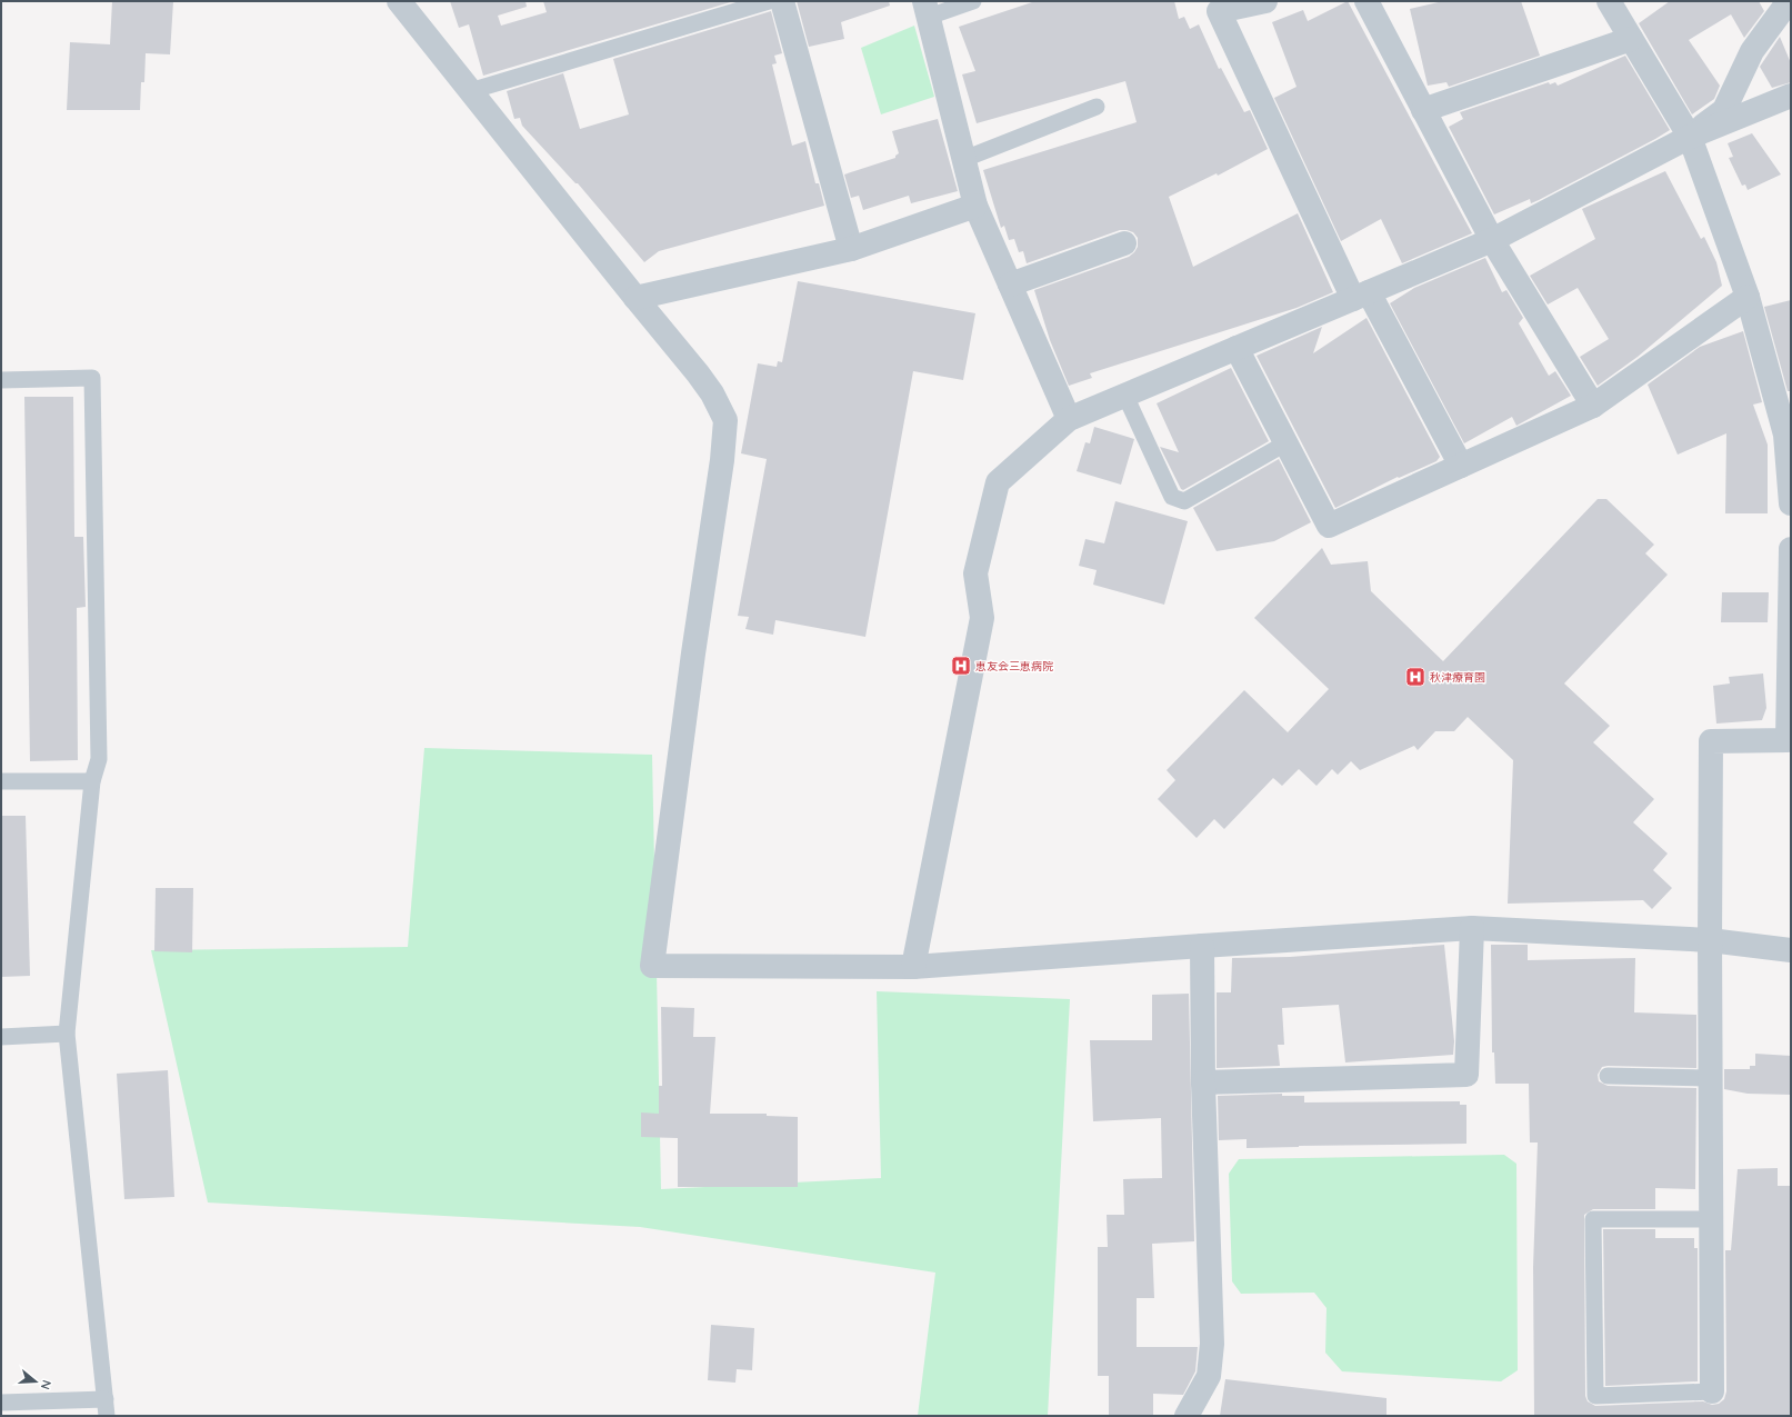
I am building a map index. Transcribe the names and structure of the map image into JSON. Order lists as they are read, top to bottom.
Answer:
{
  "places": {
    "hospital": ["恵友会三恵病院", "秋津療育園"]
  },
  "north": "right"
}
